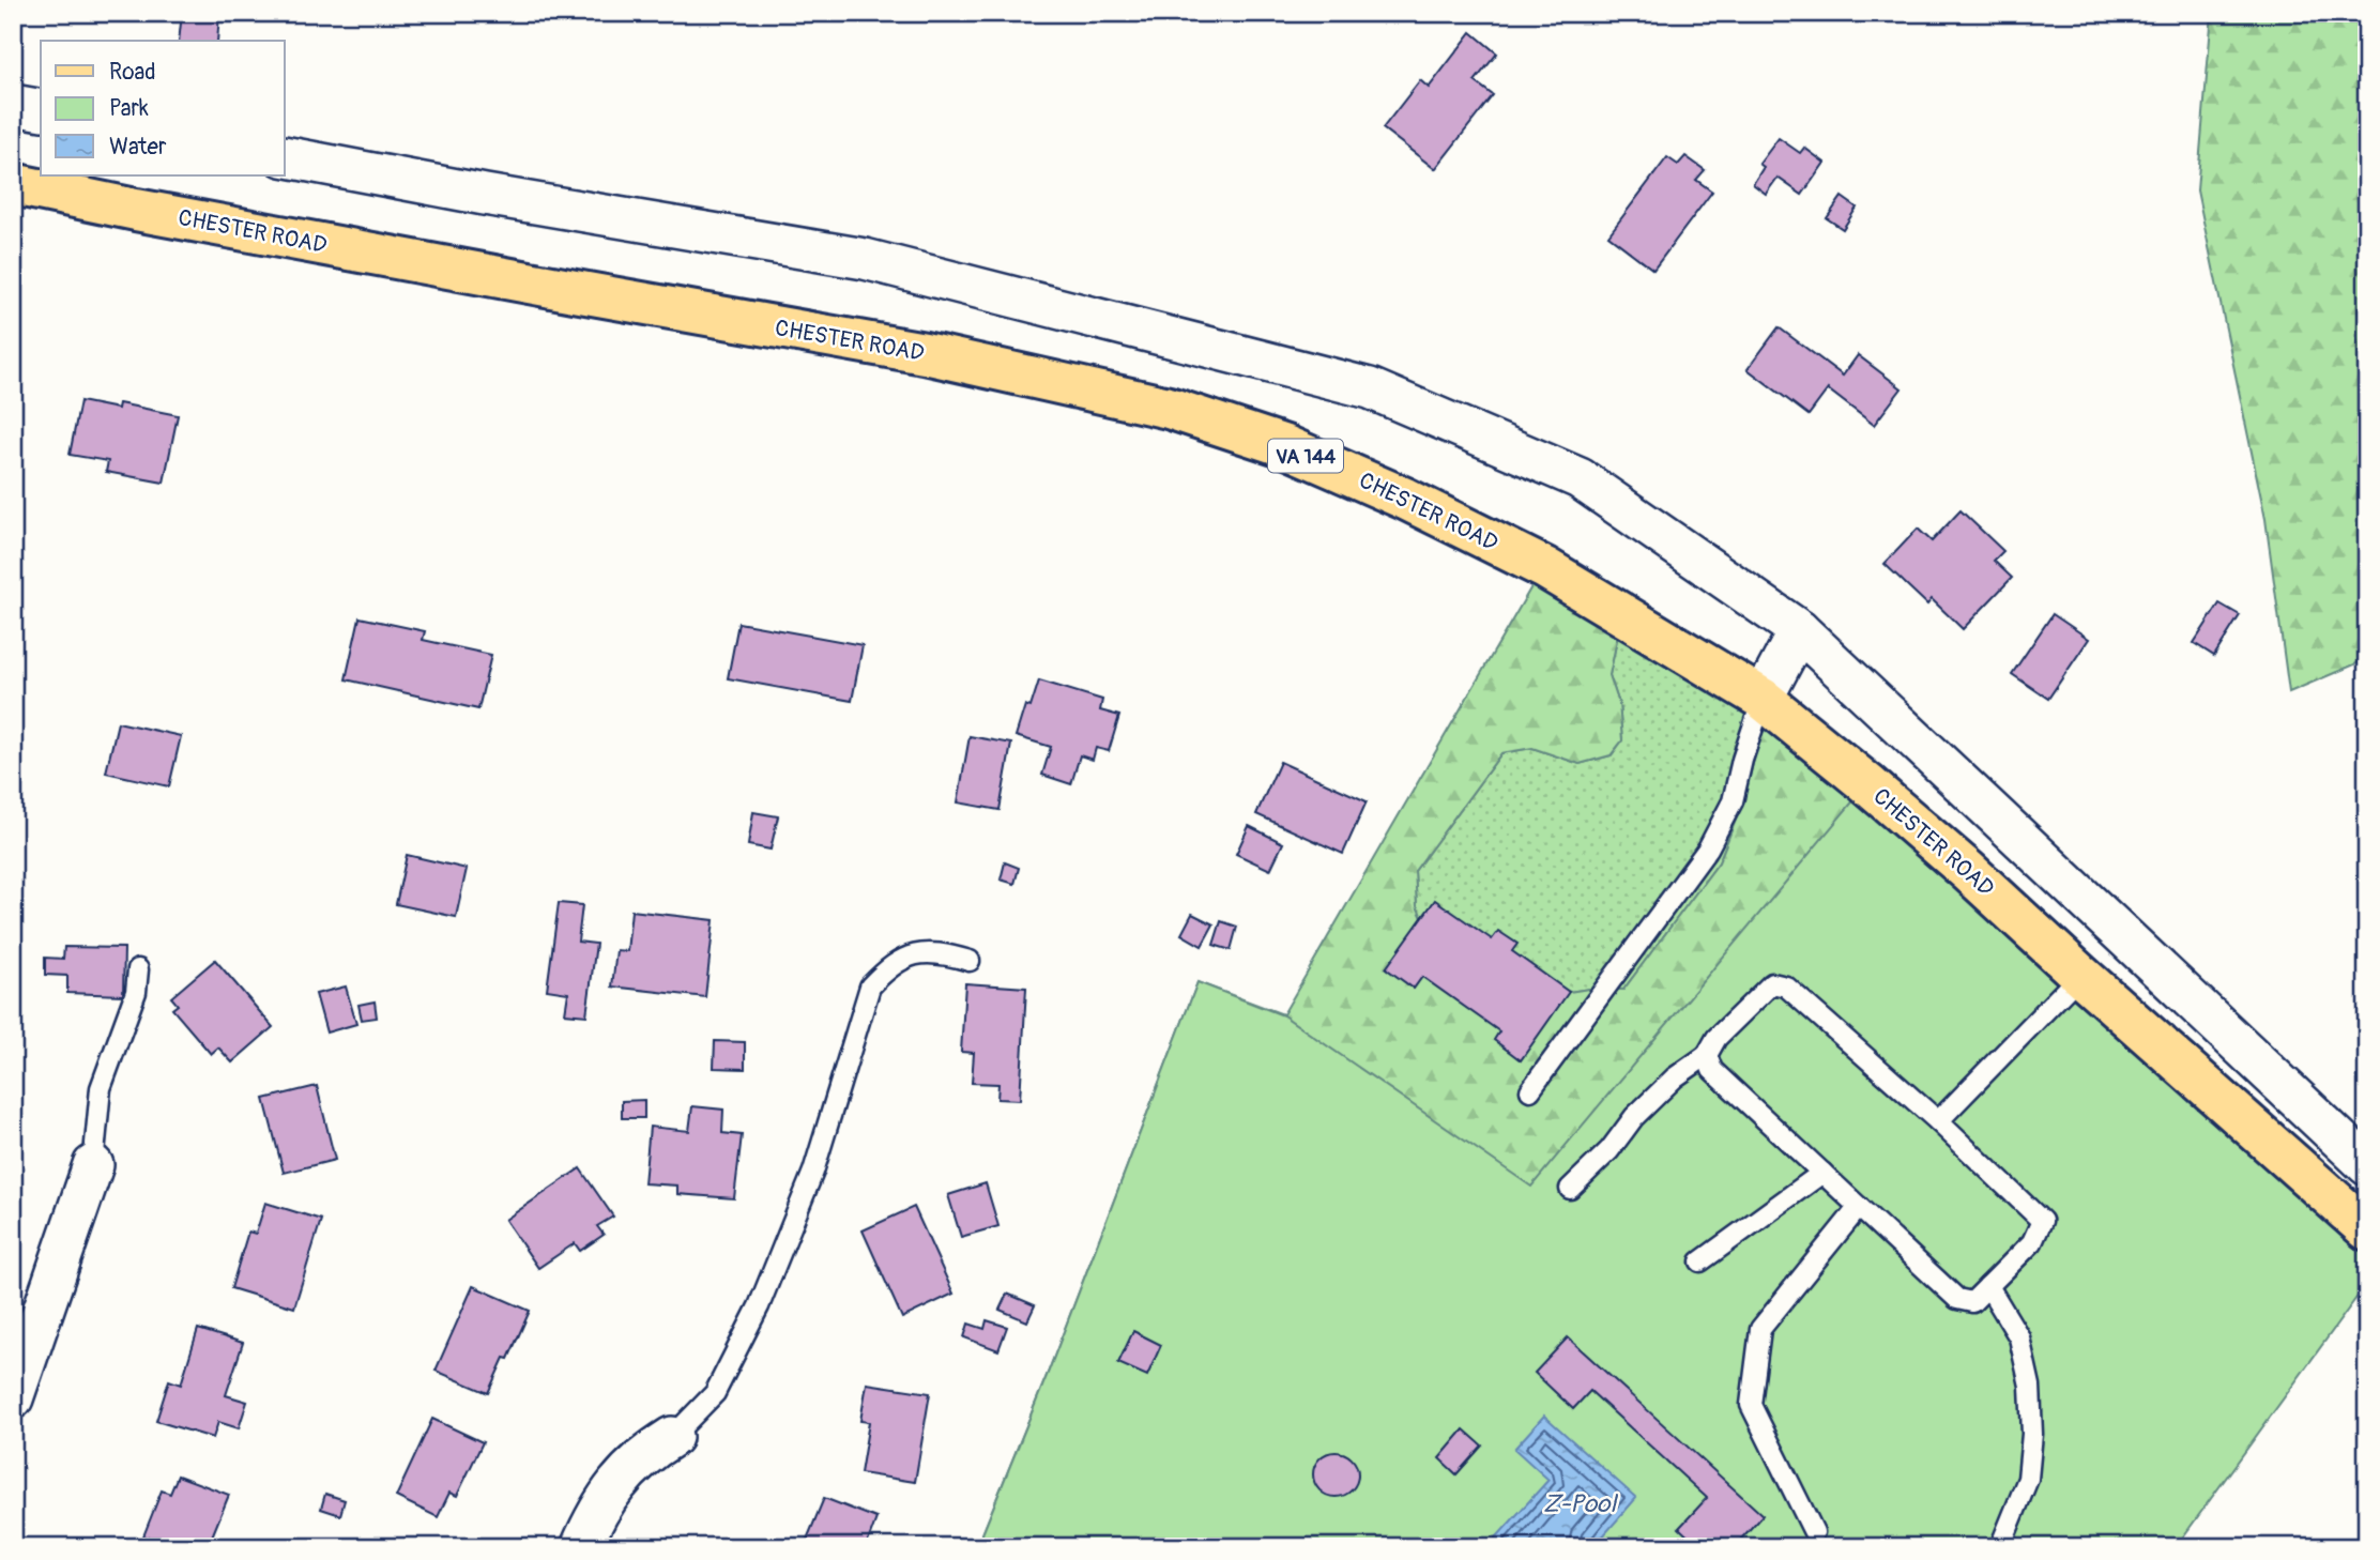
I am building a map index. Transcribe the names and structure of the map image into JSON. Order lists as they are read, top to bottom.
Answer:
{
  "streets": {
    "main road": ["CHESTER ROAD", "VA 144"]
  },
  "water": ["Z-Pool"],
  "legend": ["Road", "Park", "Water"]
}
